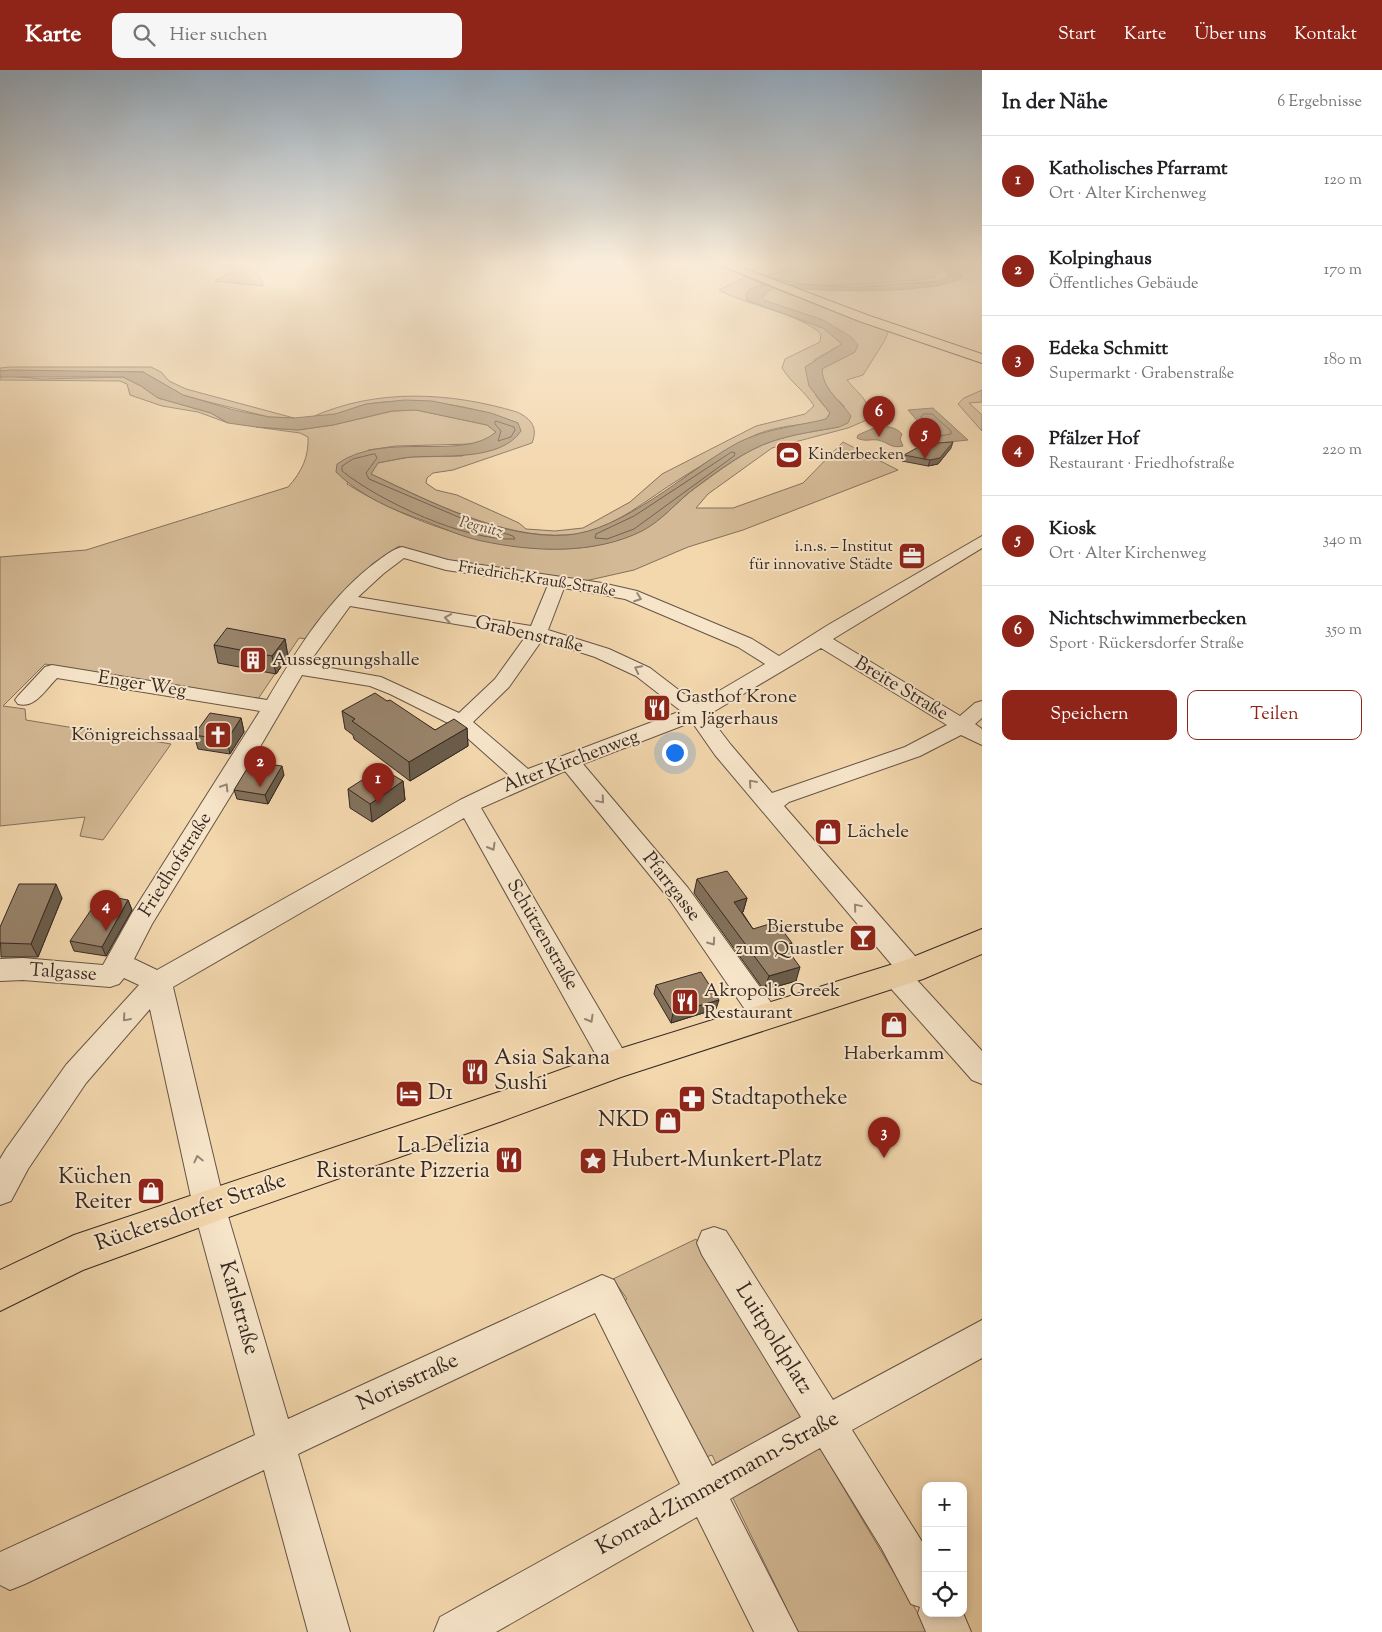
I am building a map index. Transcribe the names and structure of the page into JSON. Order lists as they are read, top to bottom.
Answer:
{
  "streets": {
    "main road": ["Rückersdorfer Straße"],
    "street": [
      "Friedrich-Krauß-Straße",
      "Grabenstraße",
      "Enger Weg",
      "Breite Straße",
      "Alter Kirchenweg",
      "Friedhofstraße",
      "Pfarrgasse",
      "Schützenstraße",
      "Talgasse",
      "Karlstraße",
      "Luitpoldplatz",
      "Norisstraße",
      "Konrad-Zimmermann-Straße"
    ]
  },
  "crossings": [
    ["Friedrich-Krauß-Straße", "Alter Kirchenweg"],
    ["Friedrich-Krauß-Straße", "Friedhofstraße"],
    ["Grabenstraße", "Alter Kirchenweg"],
    ["Grabenstraße", "Friedhofstraße"],
    ["Grabenstraße", "Rückersdorfer Straße"],
    ["Enger Weg", "Friedhofstraße"],
    ["Breite Straße", "Alter Kirchenweg"],
    ["Alter Kirchenweg", "Pfarrgasse"],
    ["Alter Kirchenweg", "Schützenstraße"],
    ["Alter Kirchenweg", "Karlstraße"],
    ["Friedhofstraße", "Talgasse"],
    ["Pfarrgasse", "Rückersdorfer Straße"],
    ["Schützenstraße", "Rückersdorfer Straße"],
    ["Rückersdorfer Straße", "Karlstraße"],
    ["Karlstraße", "Norisstraße"],
    ["Luitpoldplatz", "Konrad-Zimmermann-Straße"],
    ["Norisstraße", "Konrad-Zimmermann-Straße"]
  ],
  "one_way": [
    "Friedrich-Krauß-Straße",
    "Friedhofstraße",
    "Pfarrgasse",
    "Schützenstraße"
  ],
  "water": ["Pegnitz"],
  "places": {
    "sports": ["Kinderbecken"],
    "office": ["i.n.s. – Institut für innovative Städte"],
    "building": ["Aussegnungshalle"],
    "restaurant": [
      "Gasthof Krone im Jägerhaus",
      "Akropolis Greek Restaurant",
      "Asia Sakana Sushi",
      "La Delizia Ristorante Pizzeria"
    ],
    "church": ["Königreichssaal"],
    "shop": [
      "Lächele",
      "Haberkamm",
      "NKD",
      "Küchen Reiter"
    ],
    "bar": ["Bierstube zum Quastler"],
    "hotel": ["D1"],
    "pharmacy": ["Stadtapotheke"],
    "place": ["Hubert-Munkert-Platz"]
  },
  "page": {
    "header": "Karte",
    "search": "Hier suchen",
    "nav": [
      "Start",
      "Karte",
      "Über uns",
      "Kontakt"
    ],
    "heading": ["In der Nähe", "6 Ergebnisse"],
    "list": [
      {
        "mark": "1",
        "name": "Katholisches Pfarramt",
        "note": "Ort · Alter Kirchenweg",
        "value": "120 m"
      },
      {
        "mark": "2",
        "name": "Kolpinghaus",
        "note": "Öffentliches Gebäude",
        "value": "170 m"
      },
      {
        "mark": "3",
        "name": "Edeka Schmitt",
        "note": "Supermarkt · Grabenstraße",
        "value": "180 m"
      },
      {
        "mark": "4",
        "name": "Pfälzer Hof",
        "note": "Restaurant · Friedhofstraße",
        "value": "220 m"
      },
      {
        "mark": "5",
        "name": "Kiosk",
        "note": "Ort · Alter Kirchenweg",
        "value": "340 m"
      },
      {
        "mark": "6",
        "name": "Nichtschwimmerbecken",
        "note": "Sport · Rückersdorfer Straße",
        "value": "350 m"
      }
    ],
    "pins": [
      "6",
      "5",
      "2",
      "1",
      "4",
      "3"
    ],
    "buttons": ["Speichern", "Teilen"],
    "map_buttons": ["+", "−"]
  }
}
